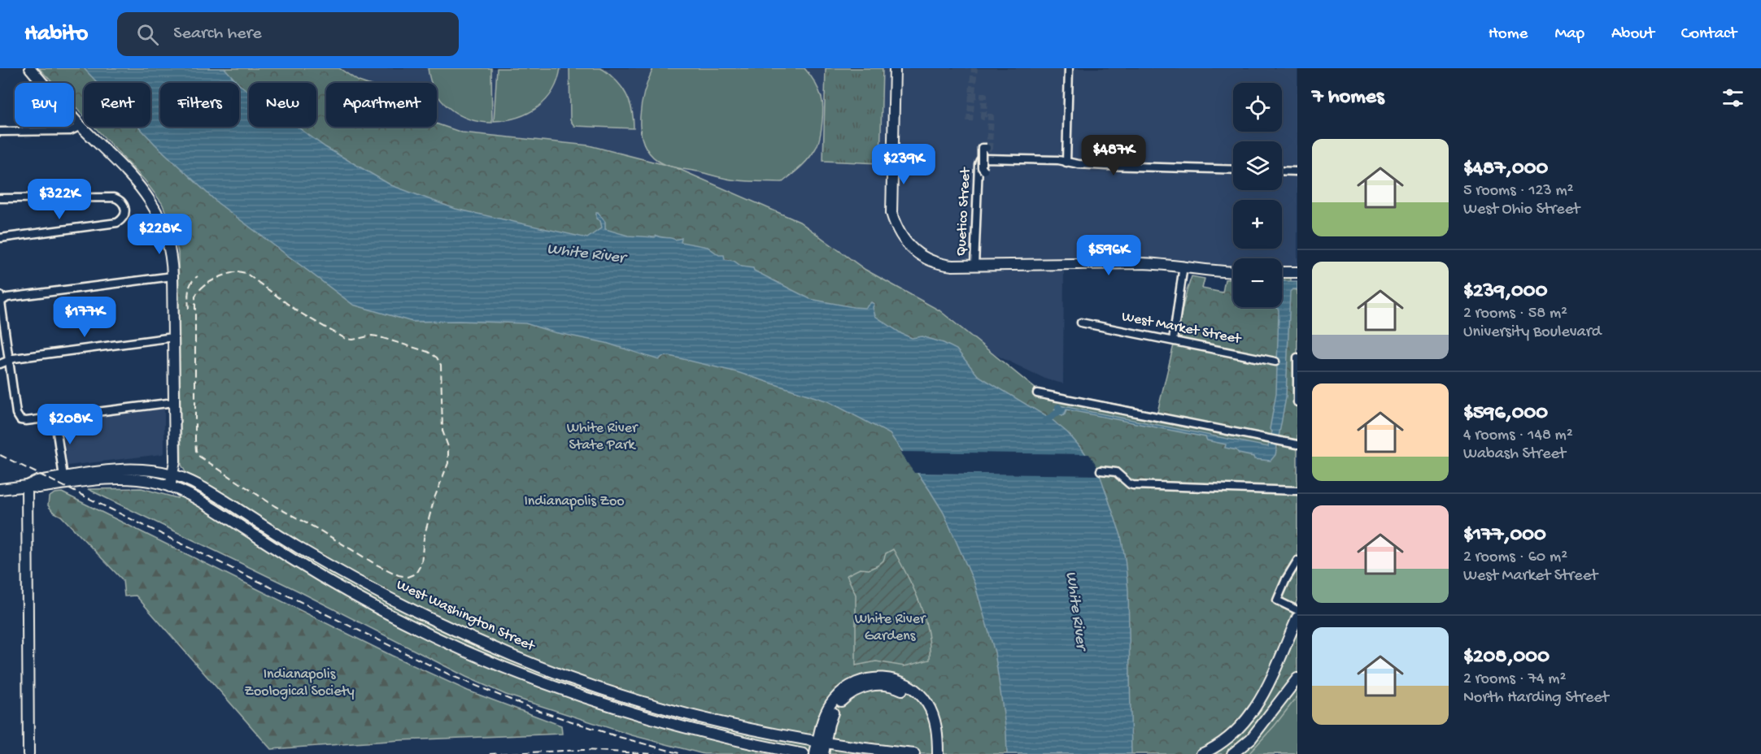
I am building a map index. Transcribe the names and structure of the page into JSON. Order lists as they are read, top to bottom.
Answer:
{
  "streets": {
    "main road": ["West Washington Street"],
    "street": ["Quetico Street", "West Market Street"]
  },
  "water": ["White River"],
  "parks": [
    "White River State Park",
    "Indianapolis Zoo",
    "White River Gardens",
    "Indianapolis Zoological Society"
  ],
  "page": {
    "header": "Habito",
    "search": "Search here",
    "nav": [
      "Home",
      "Map",
      "About",
      "Contact"
    ],
    "heading": "7 homes",
    "map_buttons": ["+", "−"],
    "chip": [
      "Buy",
      "Rent",
      "Filters",
      "New",
      "Apartment"
    ],
    "list": [
      {
        "name": "$487,000",
        "note": "5 rooms · 123 m² · West Ohio Street"
      },
      {
        "name": "$239,000",
        "note": "2 rooms · 58 m² · University Boulevard"
      },
      {
        "name": "$596,000",
        "note": "4 rooms · 148 m² · Wabash Street"
      },
      {
        "name": "$177,000",
        "note": "2 rooms · 60 m² · West Market Street"
      },
      {
        "name": "$208,000",
        "note": "2 rooms · 74 m² · North Harding Street"
      }
    ],
    "price": [
      "$487K",
      "$239K",
      "$322K",
      "$228K",
      "$596K",
      "$177K",
      "$208K"
    ]
  }
}
